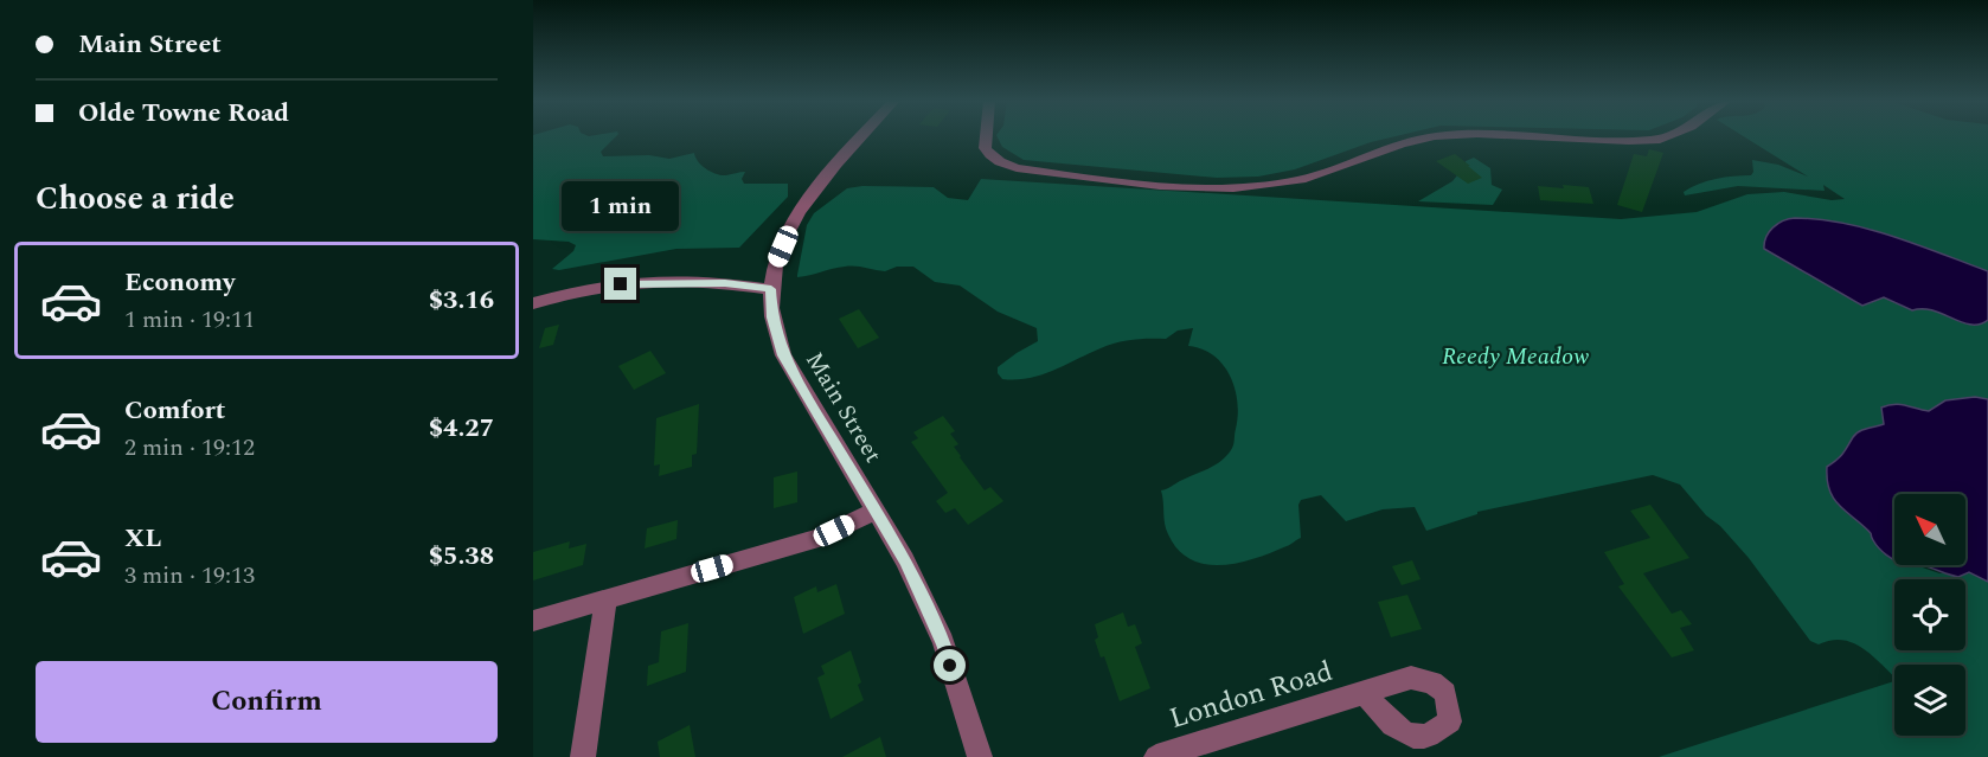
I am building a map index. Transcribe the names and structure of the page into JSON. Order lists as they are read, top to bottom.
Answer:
{
  "streets": {
    "street": ["Main Street", "London Road"]
  },
  "parks": ["Reedy Meadow"],
  "north": "top left",
  "page": {
    "banner": ["Main Street", "Olde Towne Road"],
    "heading": "Choose a ride",
    "bubble": "1 min",
    "list": [
      {
        "name": "Economy",
        "note": "1 min · 19:11",
        "value": "$3.16"
      },
      {
        "name": "Comfort",
        "note": "2 min · 19:12",
        "value": "$4.27"
      },
      {
        "name": "XL",
        "note": "3 min · 19:13",
        "value": "$5.38"
      }
    ],
    "buttons": "Confirm"
  }
}
